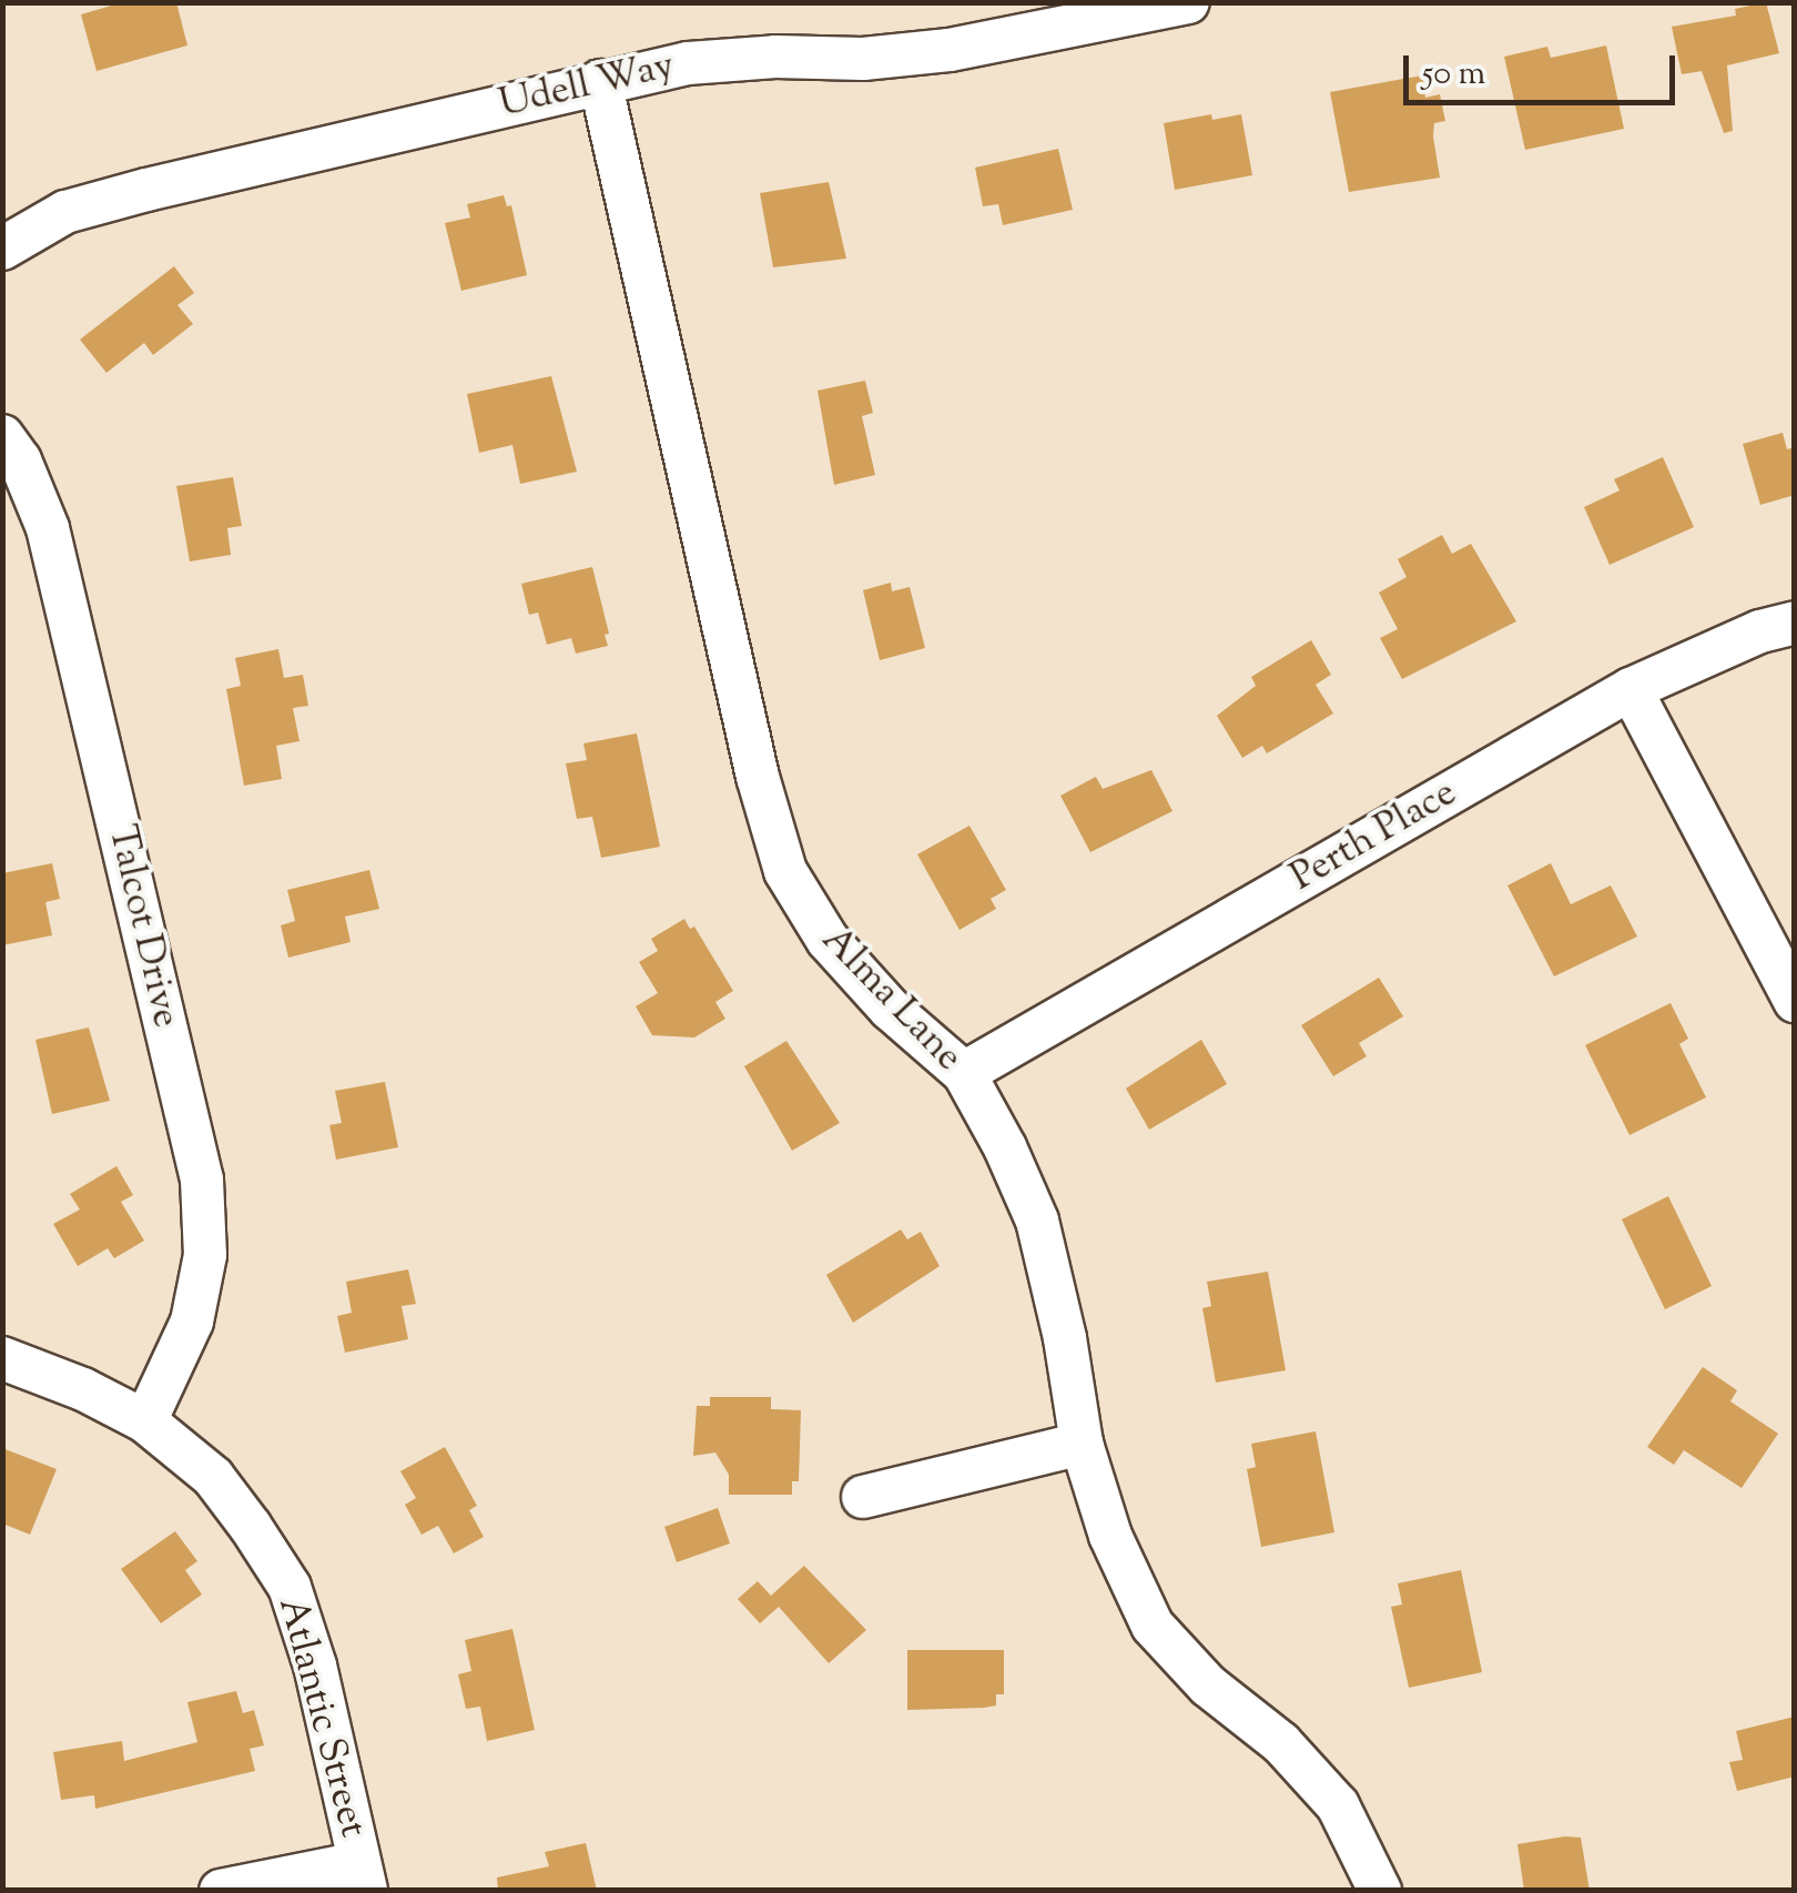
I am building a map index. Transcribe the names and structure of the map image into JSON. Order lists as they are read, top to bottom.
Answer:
{
  "streets": {
    "street": [
      "Udell Way",
      "Perth Place",
      "Talcot Drive",
      "Alma Lane",
      "Atlantic Street"
    ]
  },
  "crossings": [
    ["Udell Way", "Alma Lane"],
    ["Perth Place", "Alma Lane"],
    ["Talcot Drive", "Atlantic Street"]
  ],
  "scale_bar": "50 m"
}
